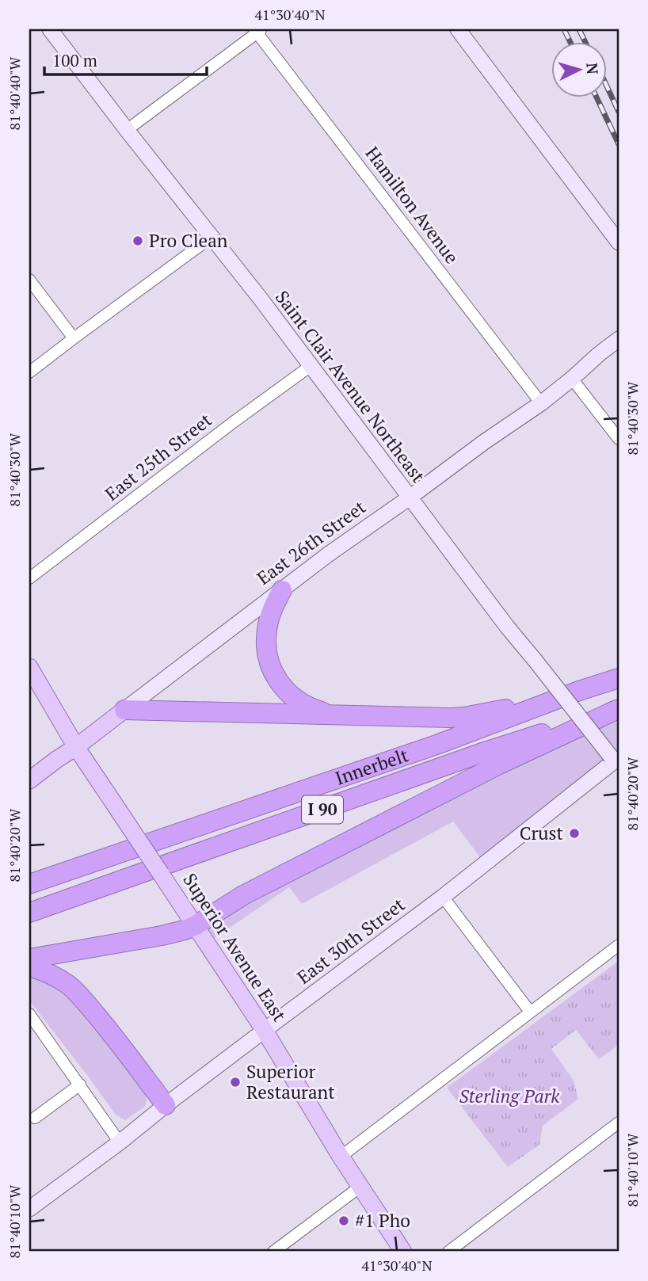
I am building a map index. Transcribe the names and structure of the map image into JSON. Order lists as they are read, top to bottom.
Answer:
{
  "streets": {
    "highway": ["Innerbelt", "I 90"],
    "main road": [
      "Saint Clair Avenue Northeast",
      "East 26th Street",
      "East 30th Street",
      "Superior Avenue East"
    ],
    "street": ["Hamilton Avenue", "East 25th Street"]
  },
  "crossings": [
    ["Hamilton Avenue", "East 26th Street"],
    ["Saint Clair Avenue Northeast", "East 25th Street"],
    ["Saint Clair Avenue Northeast", "East 26th Street"],
    ["Saint Clair Avenue Northeast", "East 30th Street"],
    ["East 26th Street", "Superior Avenue East"],
    ["East 30th Street", "Superior Avenue East"]
  ],
  "parks": ["Sterling Park"],
  "places": [
    "Pro Clean",
    "Crust",
    "Superior Restaurant",
    "#1 Pho"
  ],
  "scale_bar": "100 m",
  "north": "right",
  "coordinates": [
    "41°30'40\"N",
    "81°40'40\"W",
    "81°40'30\"W",
    "81°40'20\"W",
    "81°40'10\"W"
  ]
}
